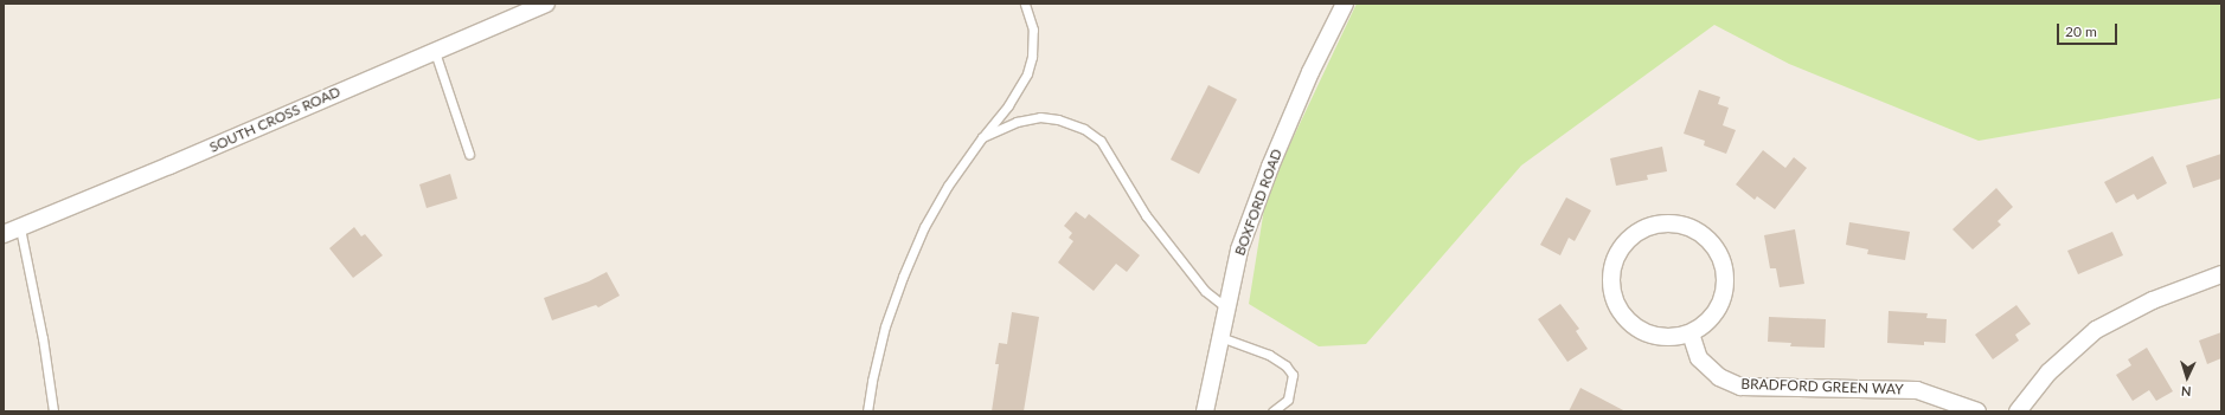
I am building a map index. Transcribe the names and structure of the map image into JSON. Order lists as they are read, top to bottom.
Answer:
{
  "streets": {
    "street": ["SOUTH CROSS ROAD", "BOXFORD ROAD", "BRADFORD GREEN WAY"]
  },
  "scale_bar": "20 m",
  "north": "bottom"
}
